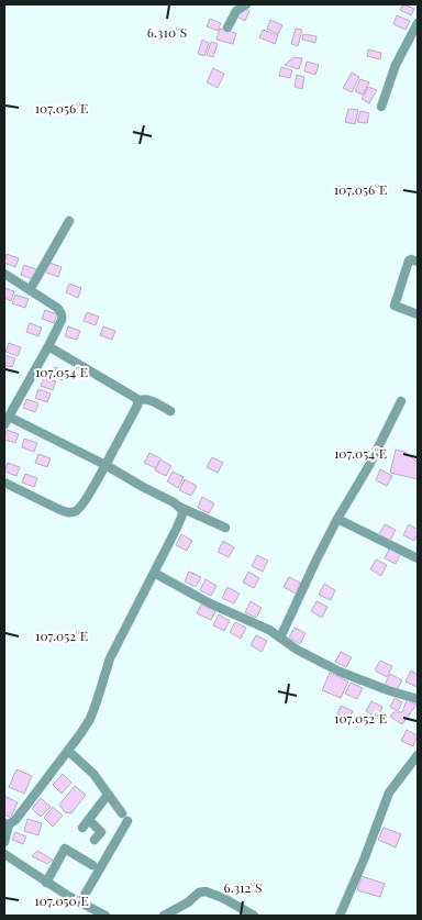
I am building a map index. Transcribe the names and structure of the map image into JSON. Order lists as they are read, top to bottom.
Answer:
{
  "coordinates": [
    "6.310°S",
    "107.056°E",
    "107.054°E",
    "107.052°E",
    "6.312°S",
    "107.050°E"
  ]
}
